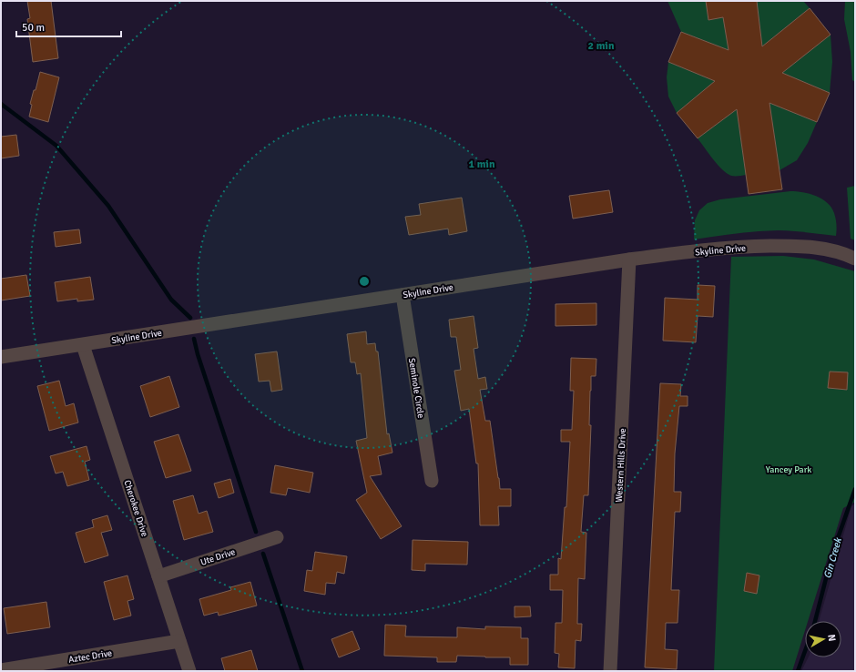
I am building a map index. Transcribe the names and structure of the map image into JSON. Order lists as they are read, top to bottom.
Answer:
{
  "streets": {
    "street": [
      "Skyline Drive",
      "Seminole Circle",
      "Western Hills Drive",
      "Cherokee Drive",
      "Ute Drive",
      "Aztec Drive"
    ]
  },
  "crossings": [
    ["Skyline Drive", "Seminole Circle"],
    ["Skyline Drive", "Western Hills Drive"],
    ["Skyline Drive", "Cherokee Drive"],
    ["Cherokee Drive", "Ute Drive"],
    ["Cherokee Drive", "Aztec Drive"]
  ],
  "water": ["Gin Creek"],
  "parks": ["Yancey Park"],
  "scale_bar": "50 m",
  "north": "right",
  "rings": ["2 min", "1 min"]
}
